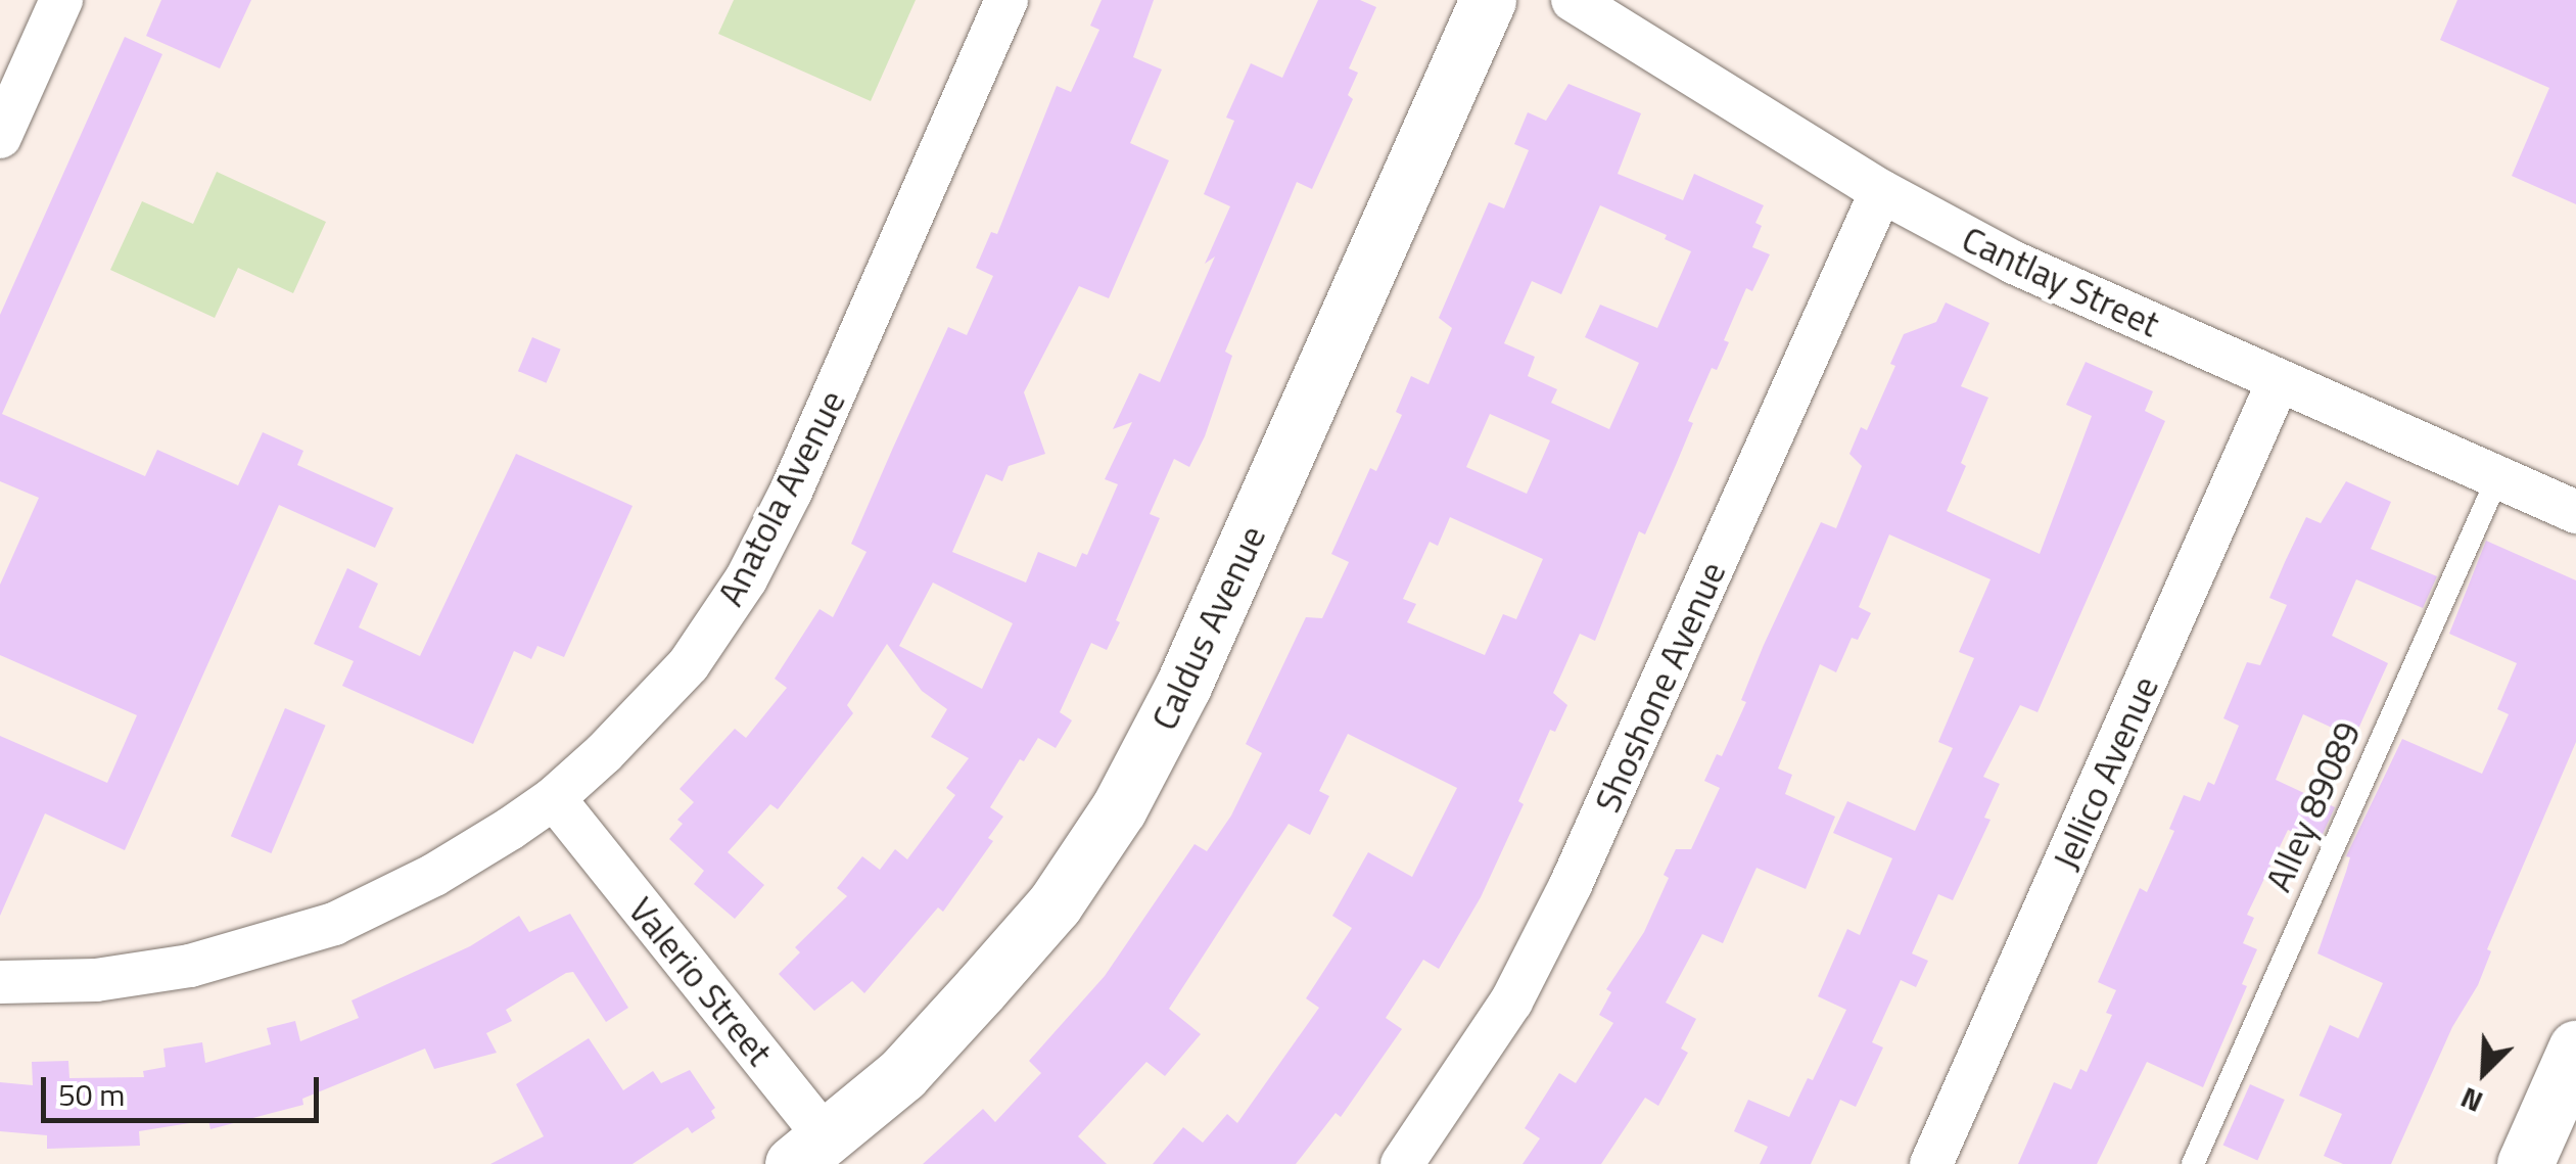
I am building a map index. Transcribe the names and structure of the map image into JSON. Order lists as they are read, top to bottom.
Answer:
{
  "streets": {
    "street": [
      "Cantlay Street",
      "Anatola Avenue",
      "Caldus Avenue",
      "Shoshone Avenue",
      "Jellico Avenue",
      "Valerio Street"
    ],
    "lane": ["Alley 89089"]
  },
  "crossings": [
    ["Cantlay Street", "Shoshone Avenue"],
    ["Cantlay Street", "Jellico Avenue"],
    ["Cantlay Street", "Alley 89089"],
    ["Anatola Avenue", "Valerio Street"],
    ["Caldus Avenue", "Valerio Street"]
  ],
  "scale_bar": "50 m",
  "north": "bottom left"
}
